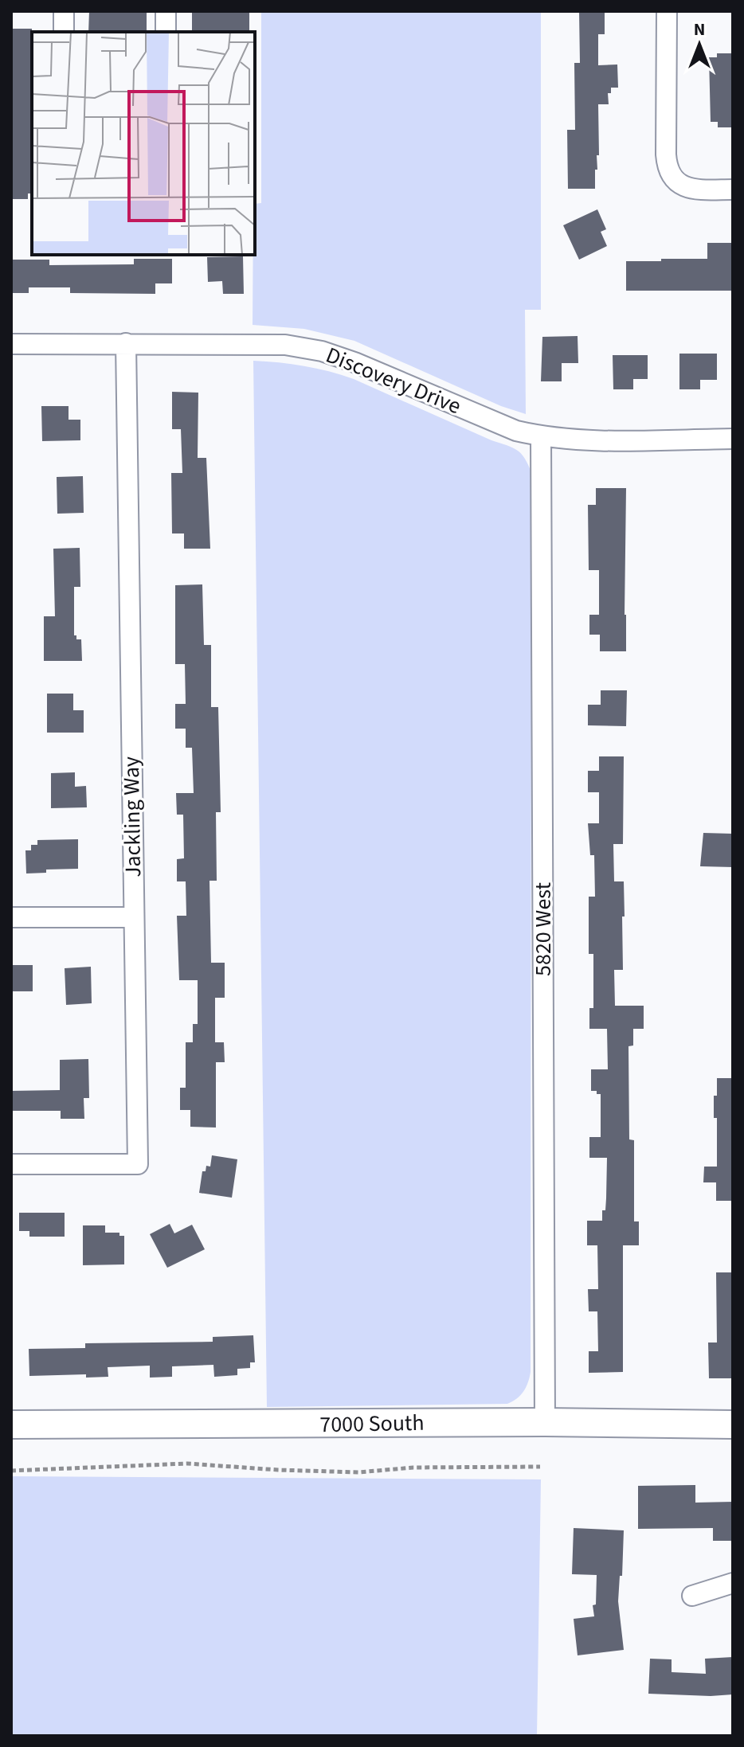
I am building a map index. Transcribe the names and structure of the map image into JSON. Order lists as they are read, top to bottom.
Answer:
{
  "streets": {
    "street": [
      "Discovery Drive",
      "Jackling Way",
      "5820 West",
      "7000 South"
    ]
  },
  "crossings": [
    ["Discovery Drive", "Jackling Way"],
    ["Discovery Drive", "5820 West"],
    ["5820 West", "7000 South"]
  ],
  "north": "top"
}
